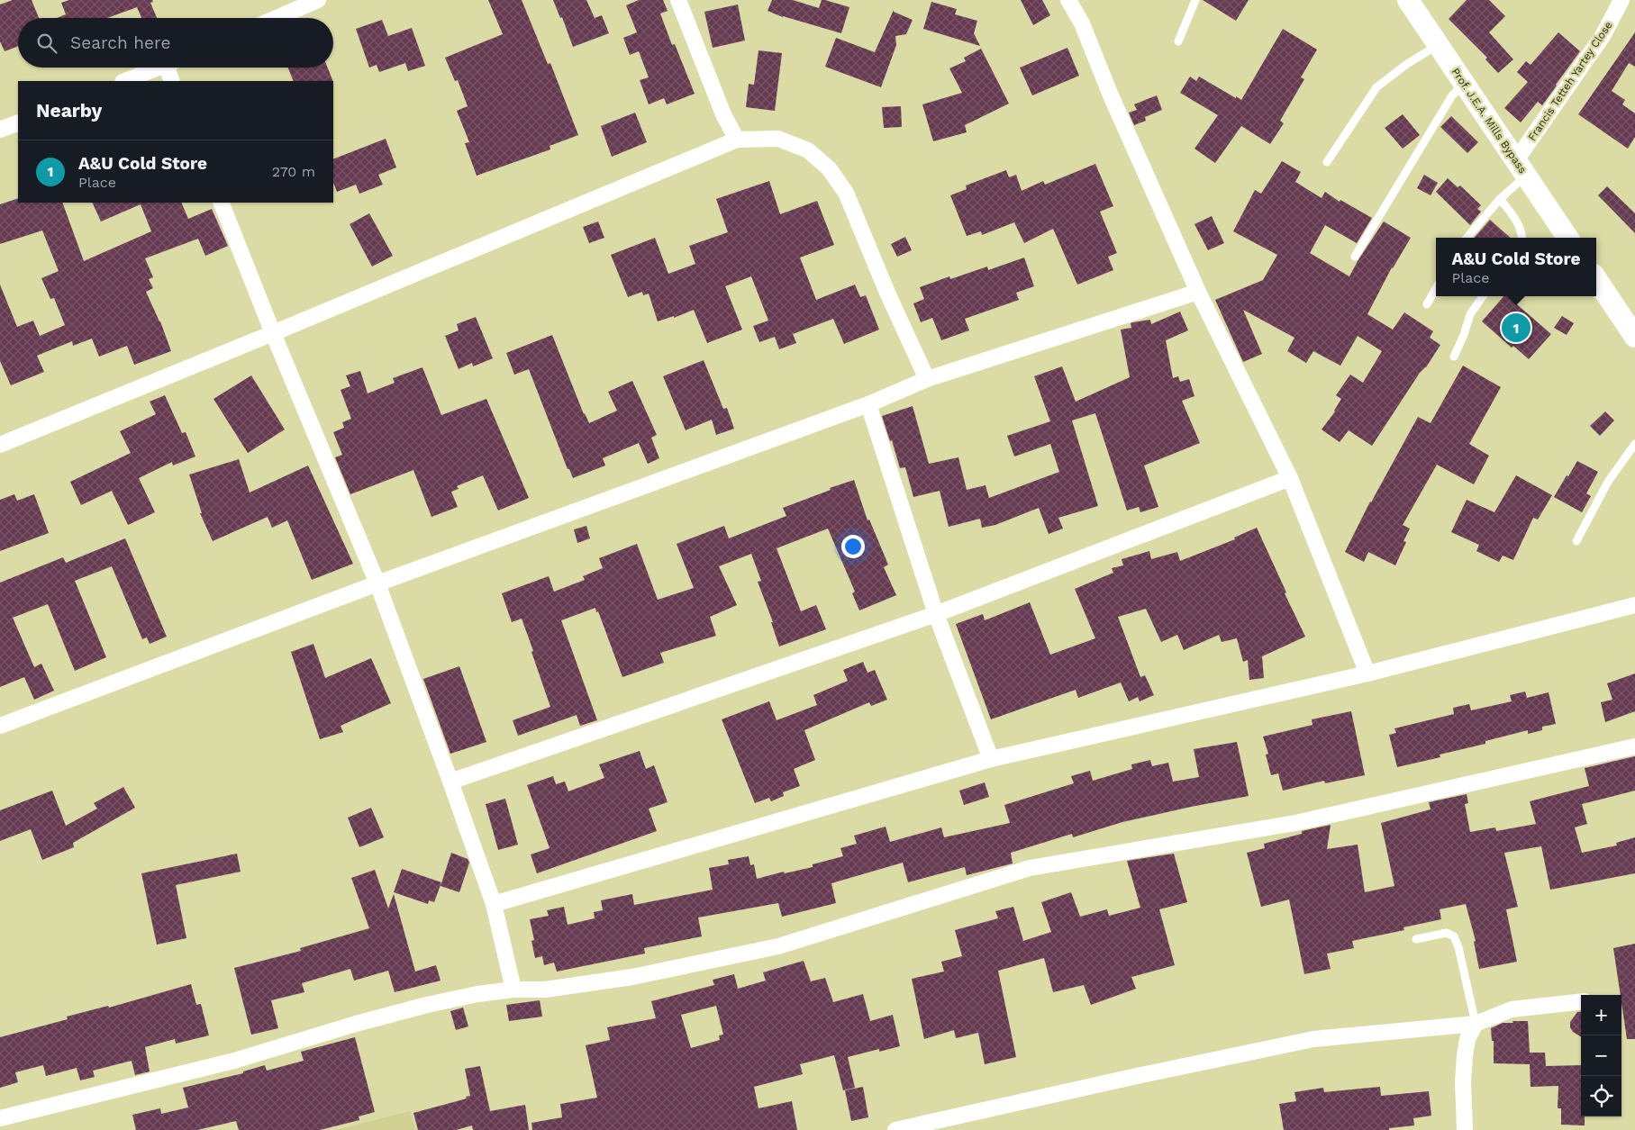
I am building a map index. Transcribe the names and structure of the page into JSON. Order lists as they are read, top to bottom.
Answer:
{
  "streets": {
    "street": ["Francis Tetteh Yartey Close", "Prof. J.E.A. Mills Bypass"]
  },
  "crossings": [
    ["Francis Tetteh Yartey Close", "Prof. J.E.A. Mills Bypass"]
  ],
  "page": {
    "search": "Search here",
    "heading": "Nearby",
    "list": [
      {
        "mark": "1",
        "name": "A&U Cold Store",
        "note": "Place",
        "value": "270 m"
      }
    ],
    "popup": ["A&U Cold Store", "Place"],
    "pins": "1",
    "map_buttons": ["+", "−"]
  }
}
